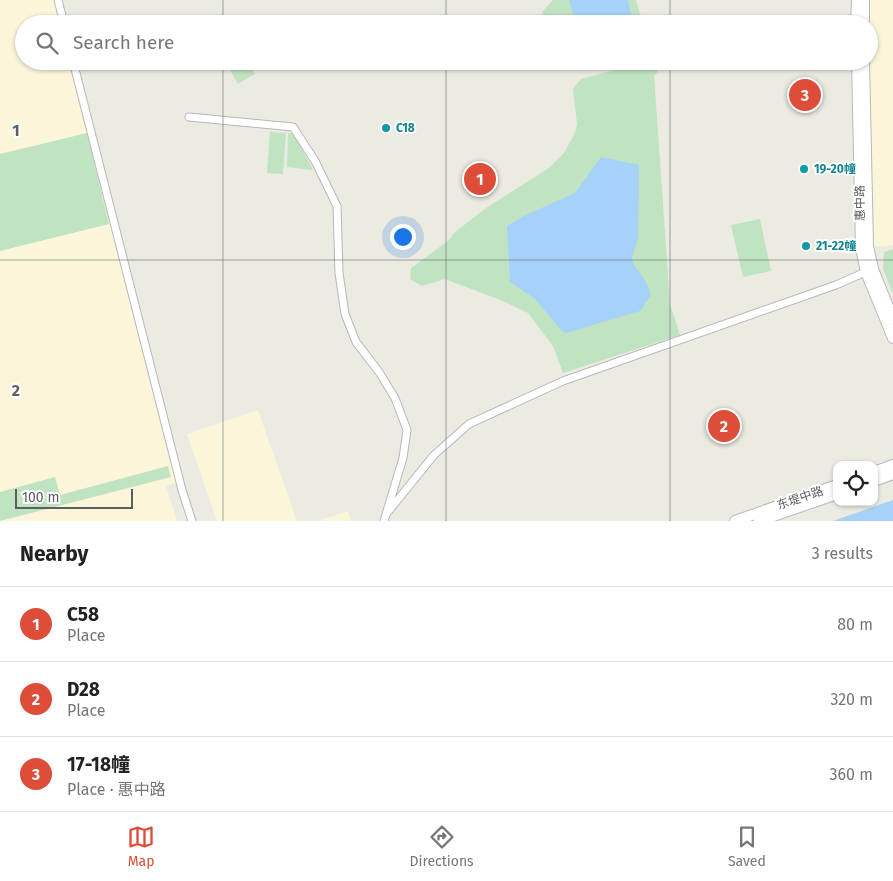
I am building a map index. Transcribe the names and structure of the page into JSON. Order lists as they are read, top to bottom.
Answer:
{
  "streets": {
    "street": ["惠中路", "东堤中路"]
  },
  "places": ["C18", "19-20幢", "21-22幢"],
  "scale_bar": "100 m",
  "page": {
    "search": "Search here",
    "pins": ["3", "1", "2"],
    "scale": "100 m",
    "heading": ["Nearby", "3 results"],
    "list": [
      {
        "mark": "1",
        "name": "C58",
        "note": "Place",
        "value": "80 m"
      },
      {
        "mark": "2",
        "name": "D28",
        "note": "Place",
        "value": "320 m"
      },
      {
        "mark": "3",
        "name": "17-18幢",
        "note": "Place · 惠中路",
        "value": "360 m"
      }
    ],
    "nav": ["Map", "Directions", "Saved"]
  },
  "grid": {
    "rows": ["1", "2"]
  }
}
